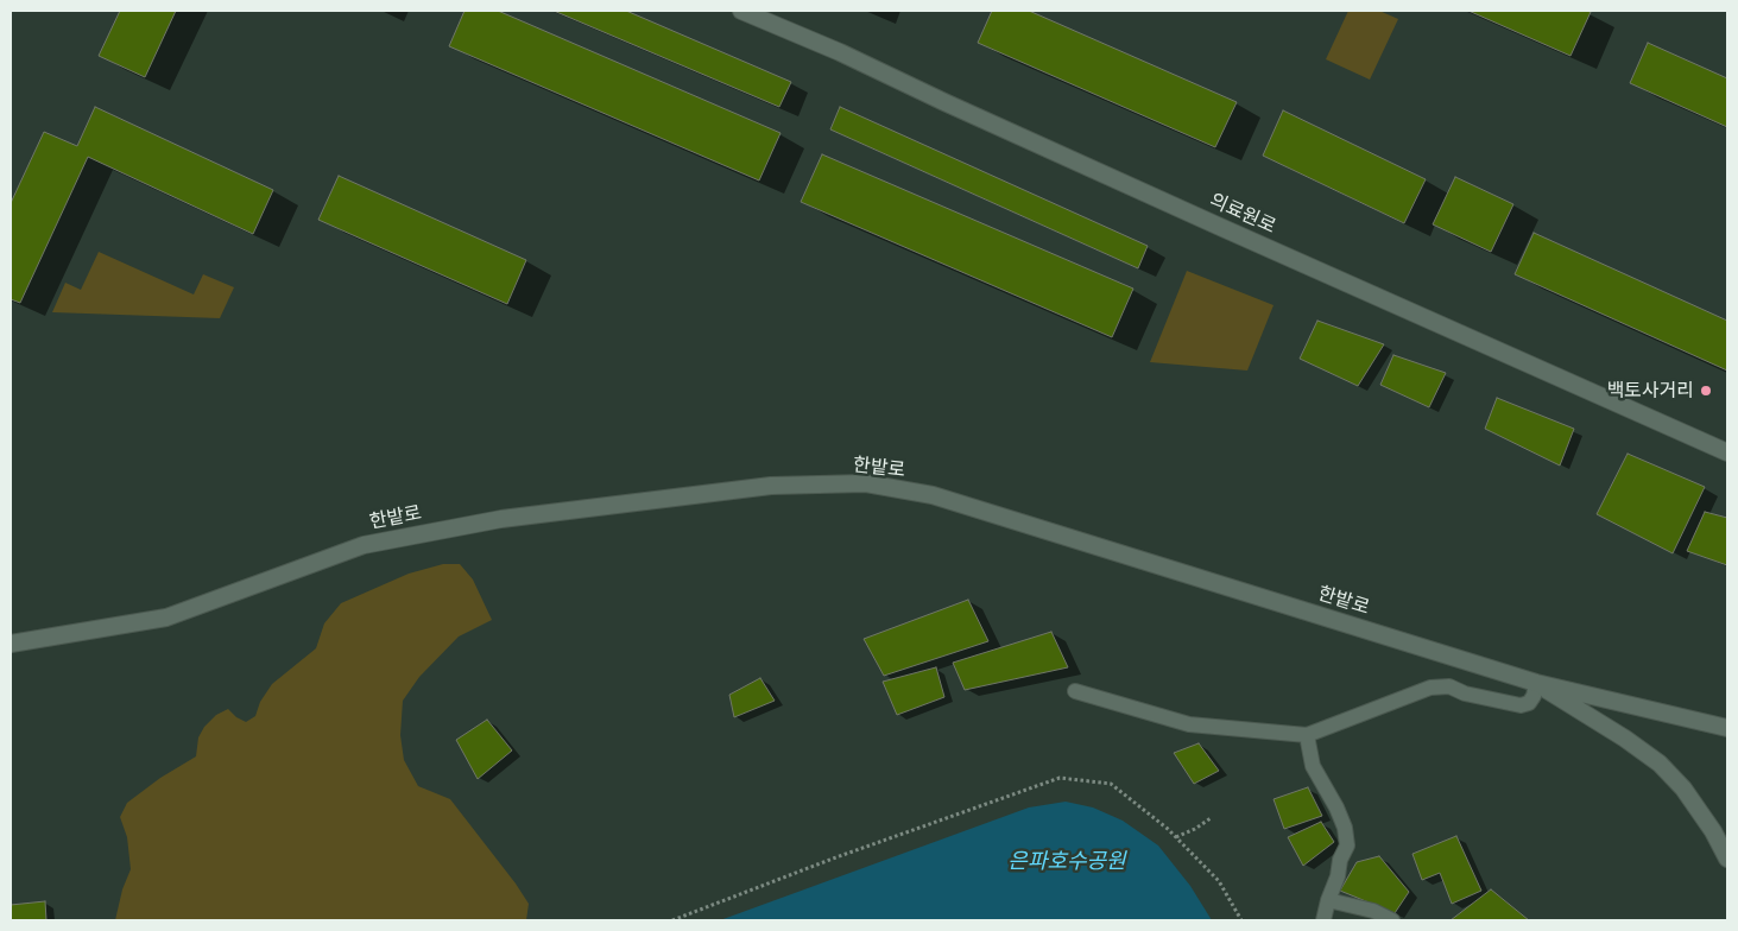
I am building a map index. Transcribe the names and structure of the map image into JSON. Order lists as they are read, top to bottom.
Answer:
{
  "streets": {
    "street": ["의료원로", "한밭로"]
  },
  "water": ["은파호수공원"],
  "places": ["백토사거리"]
}
